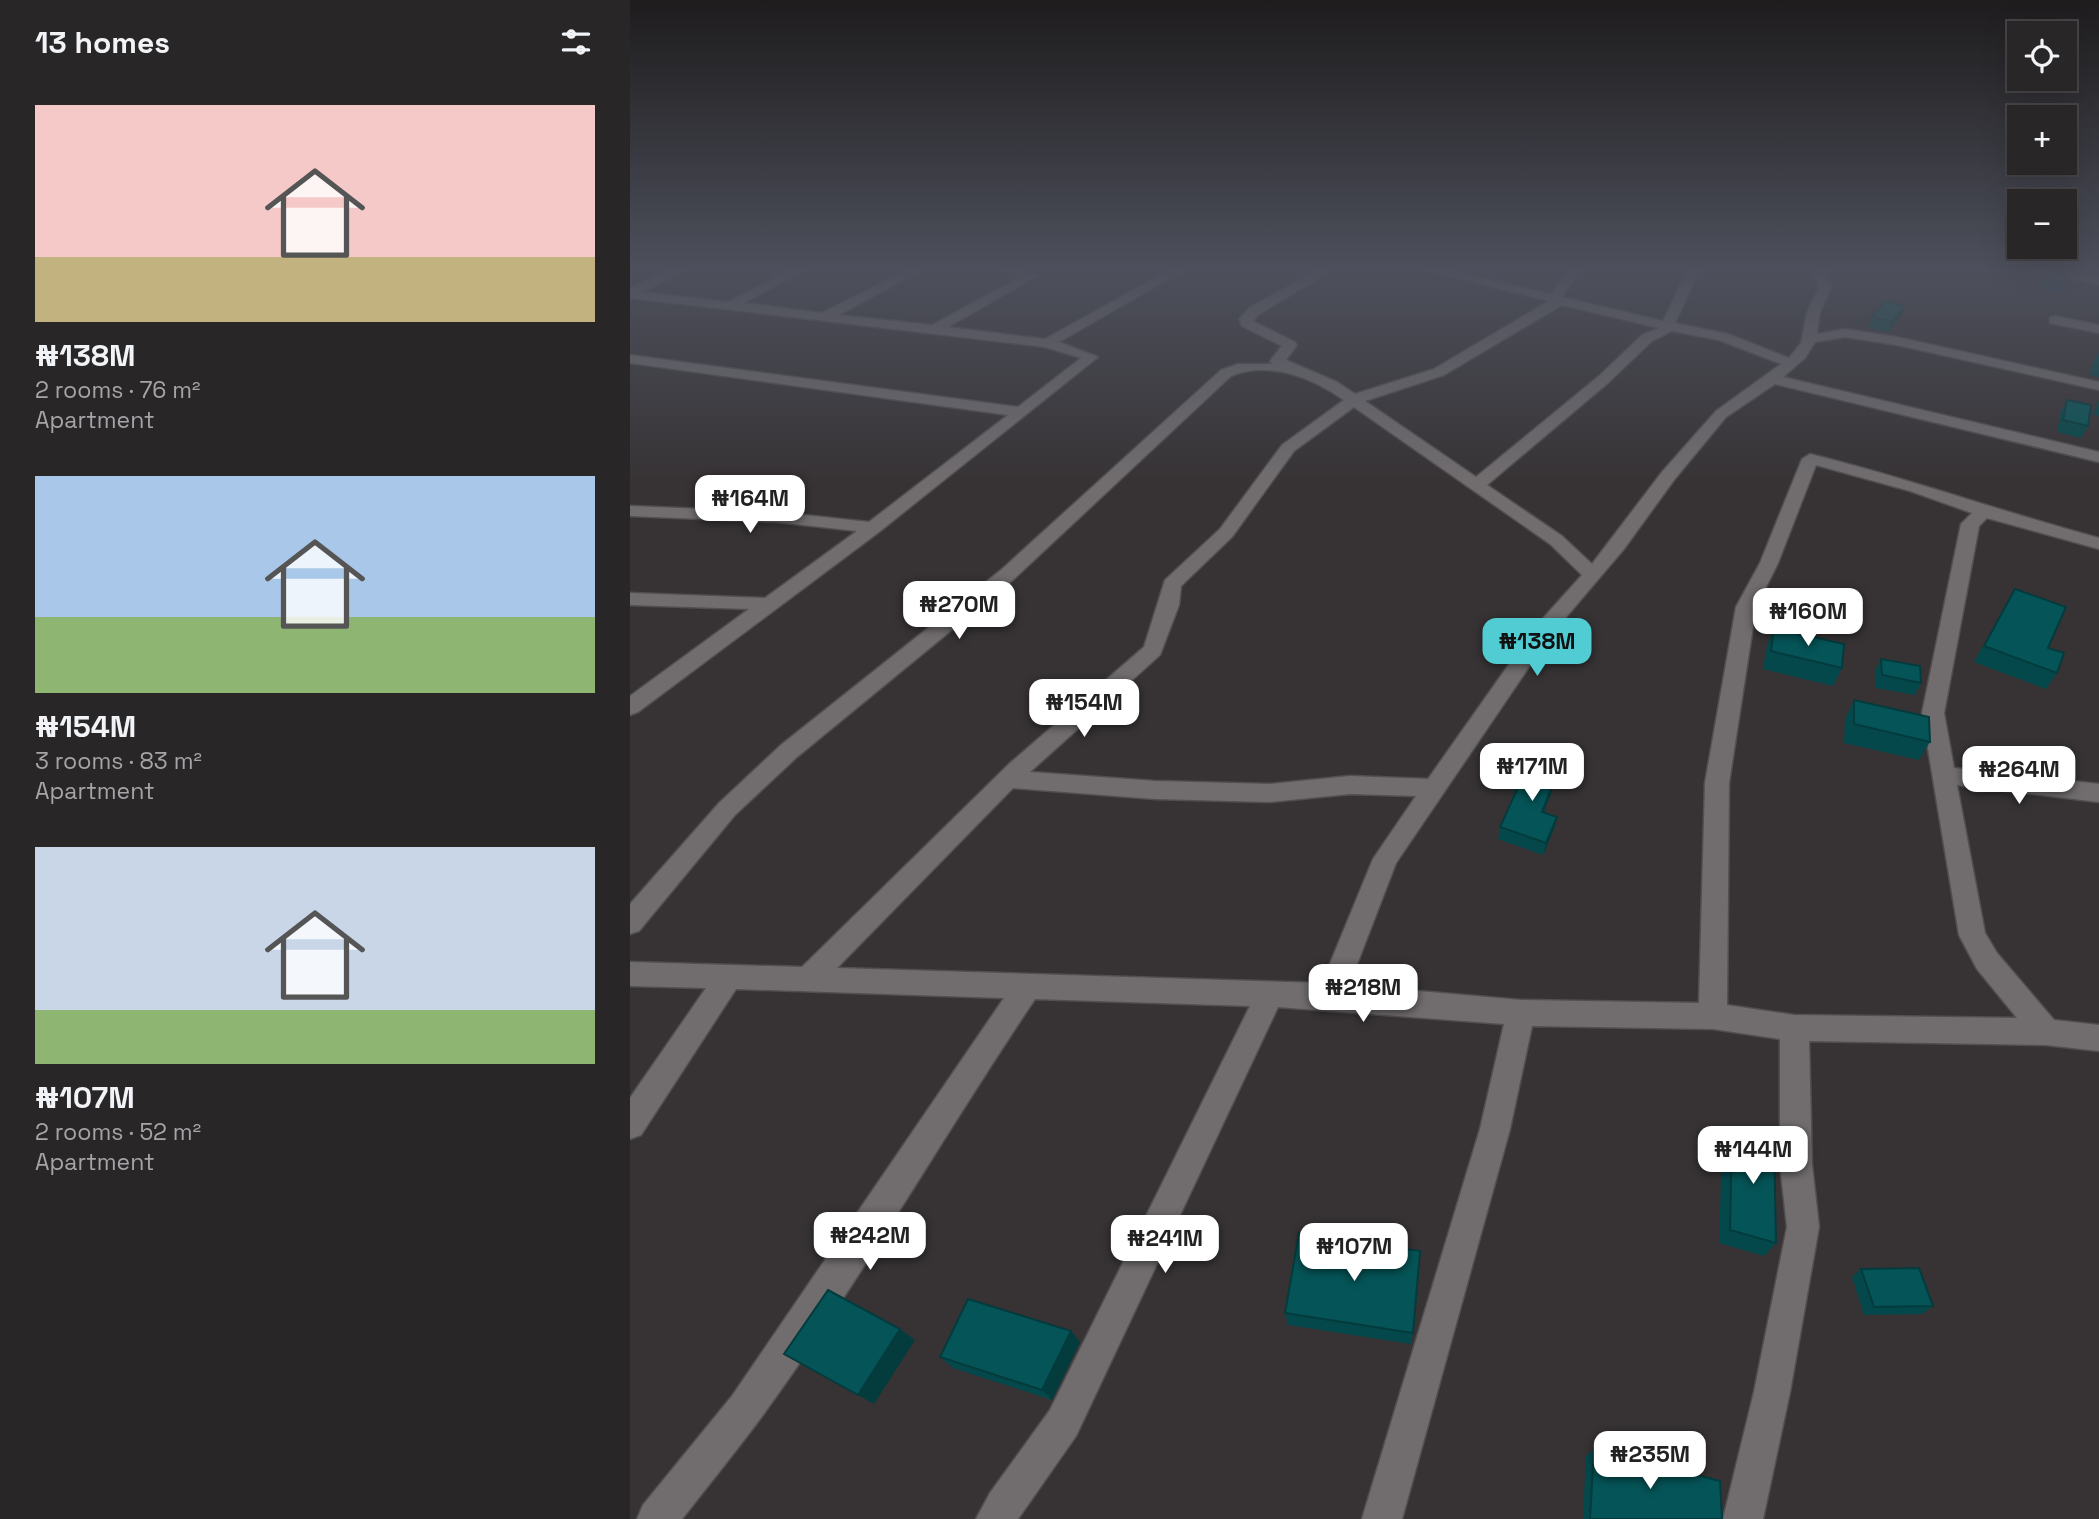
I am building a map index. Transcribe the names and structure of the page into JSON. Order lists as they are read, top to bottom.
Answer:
{
  "page": {
    "heading": "13 homes",
    "map_buttons": ["+", "−"],
    "list": [
      {
        "name": "₦138M",
        "note": "2 rooms · 76 m² · Apartment"
      },
      {
        "name": "₦154M",
        "note": "3 rooms · 83 m² · Apartment"
      },
      {
        "name": "₦107M",
        "note": "2 rooms · 52 m² · Apartment"
      }
    ],
    "price": [
      "₦164M",
      "₦270M",
      "₦160M",
      "₦138M",
      "₦154M",
      "₦171M",
      "₦264M",
      "₦218M",
      "₦144M",
      "₦242M",
      "₦241M",
      "₦107M",
      "₦235M"
    ]
  }
}
